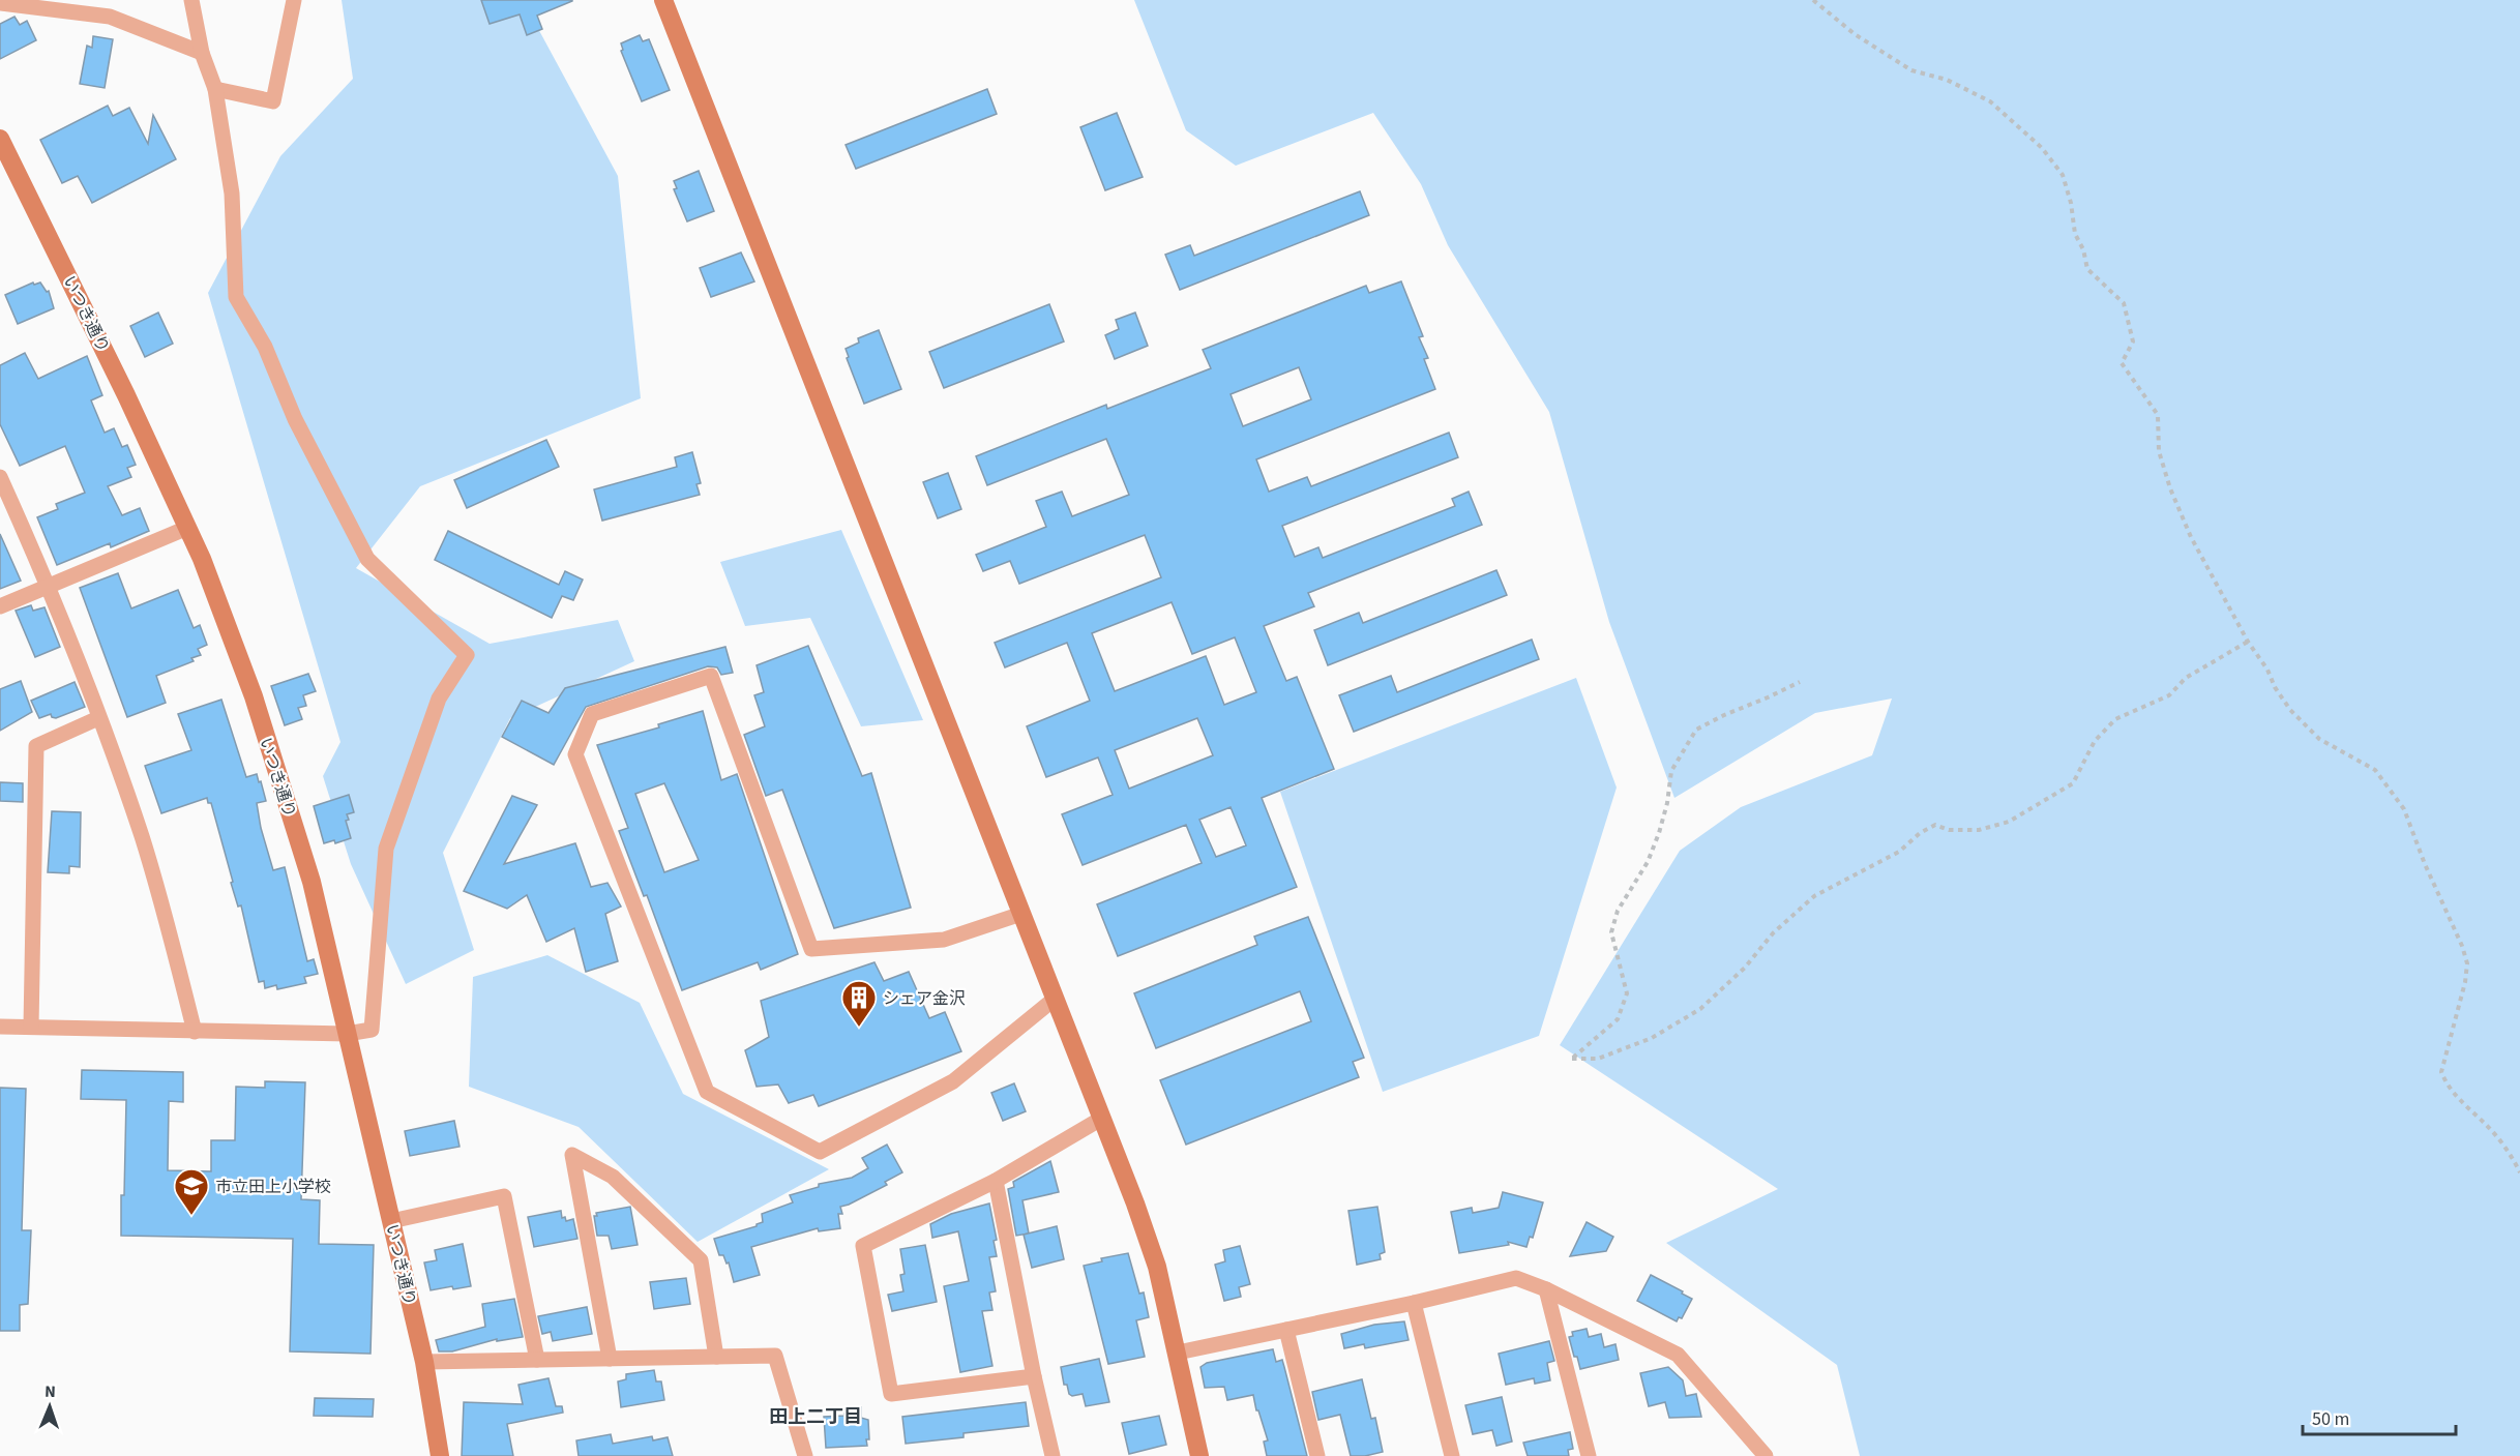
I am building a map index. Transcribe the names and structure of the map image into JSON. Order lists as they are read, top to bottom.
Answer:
{
  "streets": {
    "street": ["いつき通り"]
  },
  "districts": ["田上二丁目"],
  "places": {
    "building": ["シェア金沢"],
    "school or university": ["市立田上小学校"]
  },
  "scale_bar": "50 m",
  "north": "top"
}
